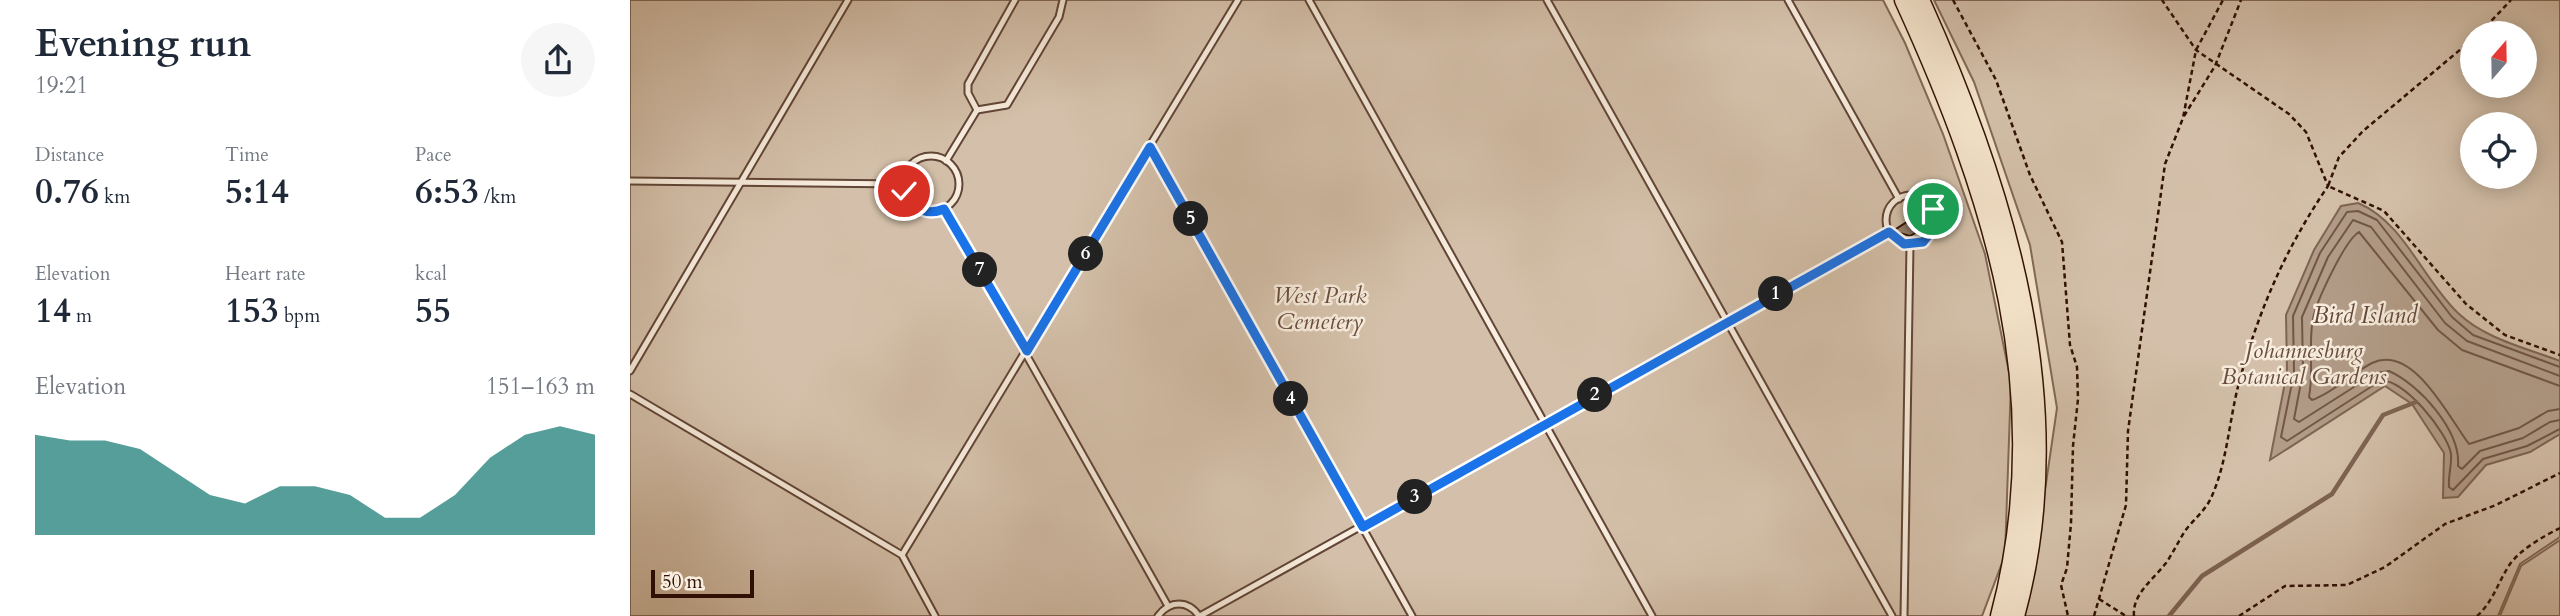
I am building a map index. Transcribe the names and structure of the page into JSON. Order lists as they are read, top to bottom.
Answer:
{
  "water": ["Bird Island"],
  "parks": ["West Park Cemetery", "Johannesburg Botanical Gardens"],
  "scale_bar": "50 m",
  "north": "top",
  "page": {
    "heading": ["Evening run", "19:21"],
    "stats": [
      ["Distance", "0.76 km"],
      ["Time", "5:14"],
      ["Pace", "6:53 /km"],
      ["Elevation", "14 m"],
      ["Heart rate", "153 bpm"],
      ["kcal", "55"]
    ],
    "pins": [
      "5",
      "6",
      "7",
      "1",
      "2",
      "4",
      "3"
    ],
    "chart": ["Elevation", "151–163 m"],
    "scale": "50 m"
  }
}
